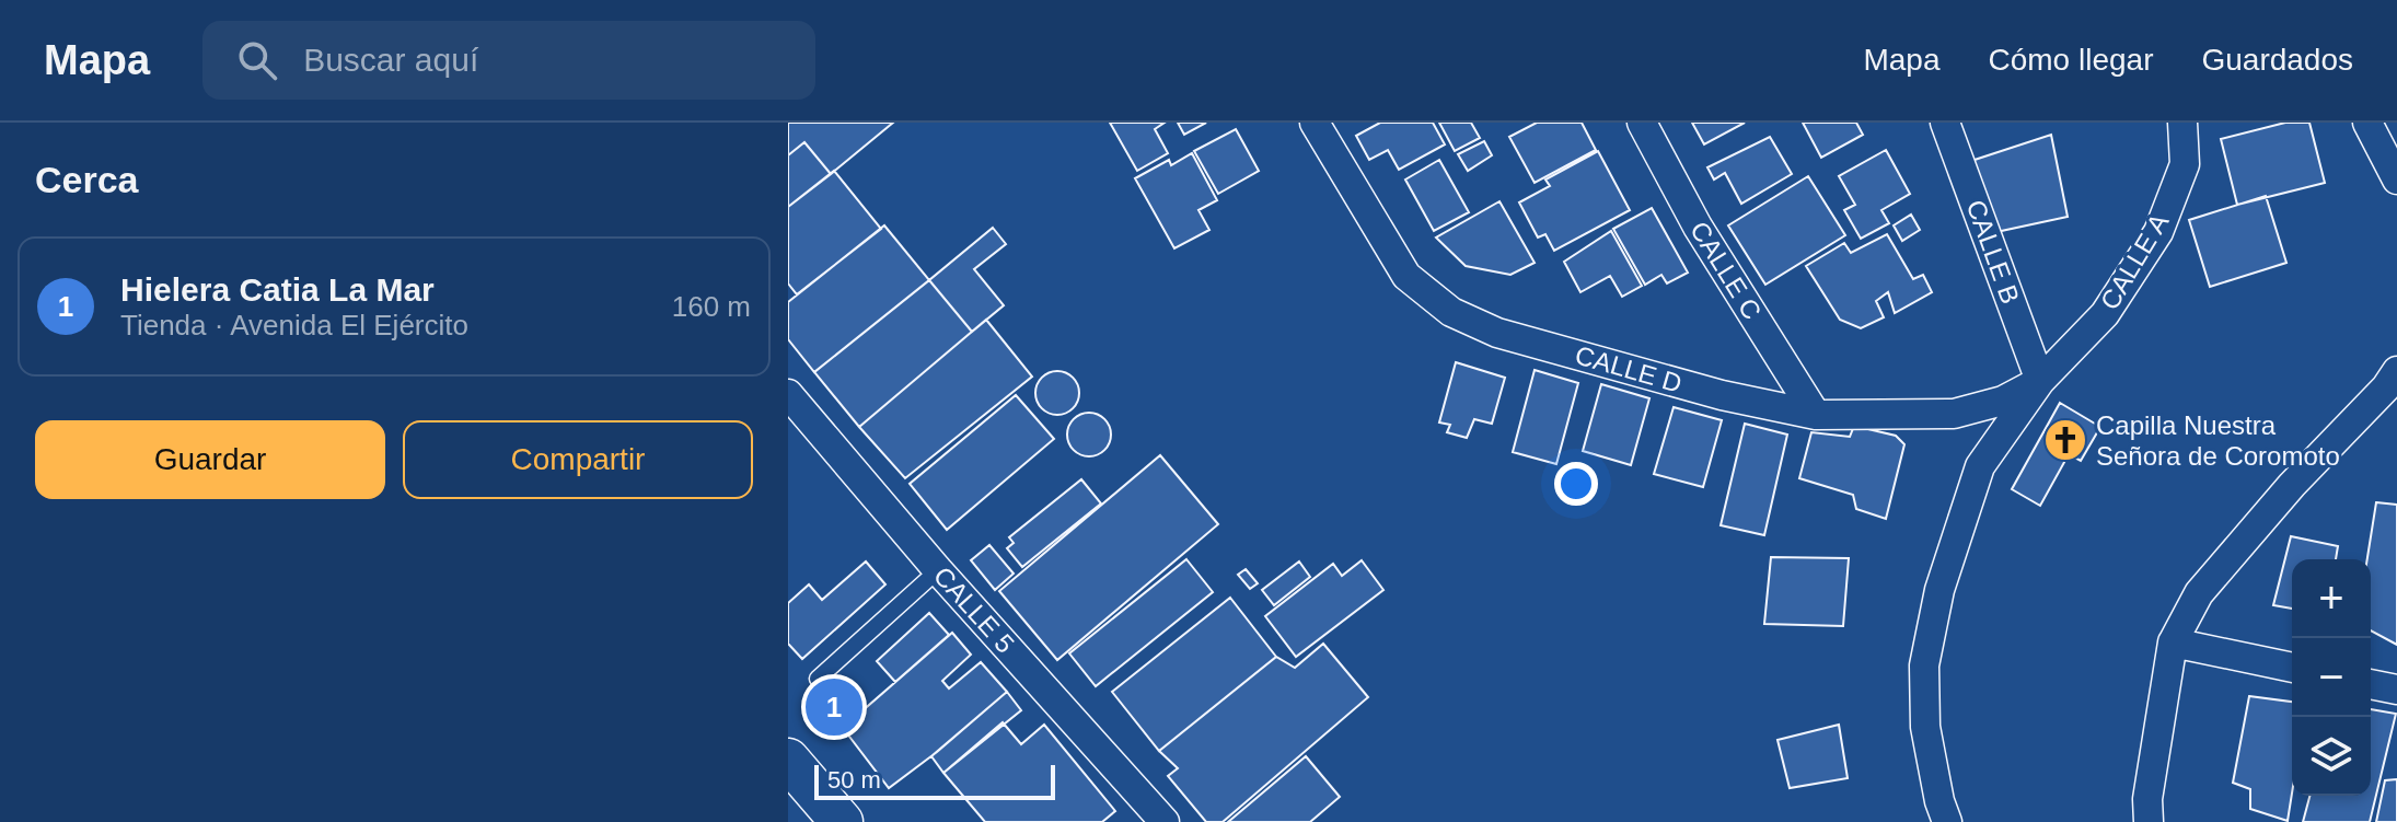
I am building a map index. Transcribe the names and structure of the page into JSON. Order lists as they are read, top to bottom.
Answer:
{
  "streets": {
    "street": [
      "CALLE B",
      "CALLE A",
      "CALLE C",
      "CALLE D",
      "CALLE 5"
    ]
  },
  "crossings": [
    ["CALLE B", "CALLE A"],
    ["CALLE B", "CALLE D"],
    ["CALLE A", "CALLE D"],
    ["CALLE C", "CALLE D"]
  ],
  "places": {
    "church": ["Capilla Nuestra Señora de Coromoto"]
  },
  "scale_bar": "50 m",
  "page": {
    "header": "Mapa",
    "search": "Buscar aquí",
    "nav": ["Mapa", "Cómo llegar", "Guardados"],
    "heading": "Cerca",
    "list": [
      {
        "mark": "1",
        "name": "Hielera Catia La Mar",
        "note": "Tienda · Avenida El Ejército",
        "value": "160 m"
      }
    ],
    "buttons": ["Guardar", "Compartir"],
    "map_buttons": ["+", "−"],
    "pins": "1",
    "scale": "50 m"
  }
}
